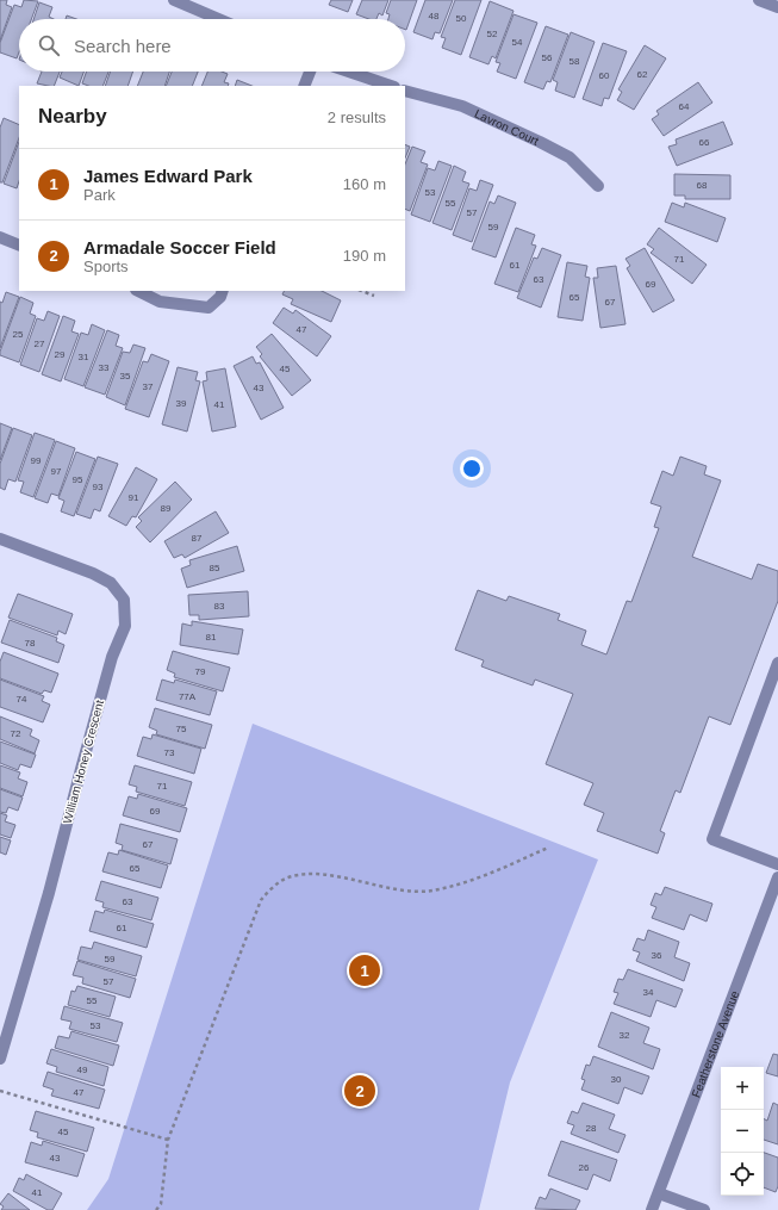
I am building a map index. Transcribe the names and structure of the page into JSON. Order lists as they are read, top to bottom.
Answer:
{
  "streets": {
    "street": ["Lavron Court", "William Honey Crescent", "Featherstone Avenue"]
  },
  "house_numbers": [
    "48",
    "50",
    "52",
    "54",
    "56",
    "58",
    "62",
    "60",
    "64",
    "66",
    "68",
    "53",
    "55",
    "57",
    "59",
    "71",
    "61",
    "63",
    "69",
    "65",
    "67",
    "47",
    "25",
    "27",
    "29",
    "31",
    "33",
    "45",
    "35",
    "37",
    "43",
    "39",
    "41",
    "99",
    "97",
    "95",
    "93",
    "91",
    "89",
    "87",
    "85",
    "83",
    "81",
    "78",
    "79",
    "77A",
    "74",
    "75",
    "72",
    "73",
    "71",
    "69",
    "67",
    "65",
    "63",
    "61",
    "36",
    "59",
    "57",
    "34",
    "55",
    "53",
    "32",
    "49",
    "30",
    "47",
    "28",
    "45",
    "43",
    "26",
    "41"
  ],
  "page": {
    "search": "Search here",
    "heading": ["Nearby", "2 results"],
    "list": [
      {
        "mark": "1",
        "name": "James Edward Park",
        "note": "Park",
        "value": "160 m"
      },
      {
        "mark": "2",
        "name": "Armadale Soccer Field",
        "note": "Sports",
        "value": "190 m"
      }
    ],
    "pins": ["1", "2"],
    "map_buttons": ["+", "−"]
  }
}
